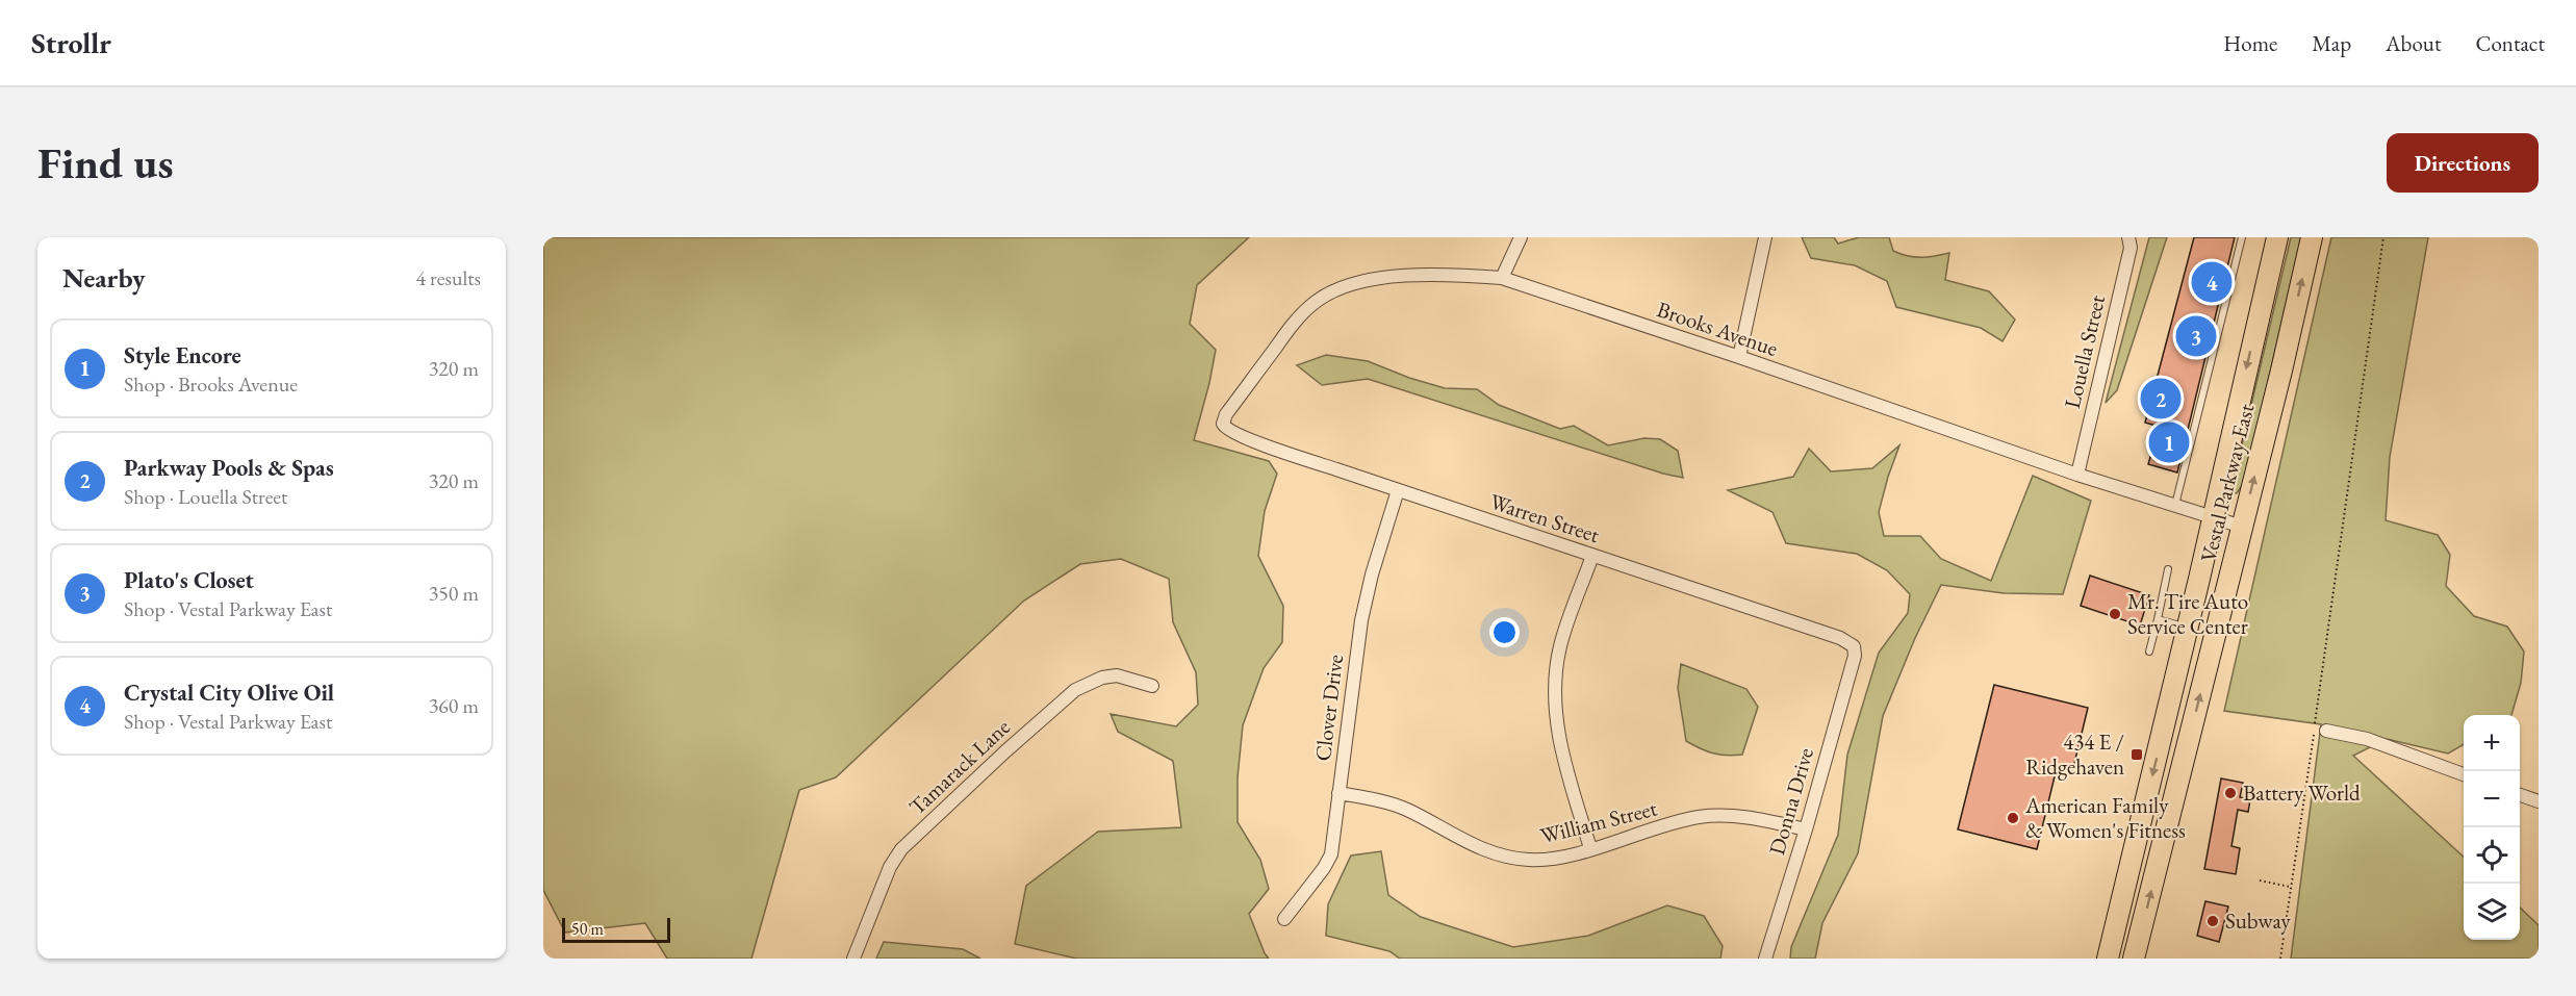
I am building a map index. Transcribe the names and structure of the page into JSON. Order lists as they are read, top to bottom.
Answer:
{
  "streets": {
    "main road": ["Vestal Parkway East"],
    "street": [
      "Brooks Avenue",
      "Louella Street",
      "Warren Street",
      "Clover Drive",
      "Tamarack Lane",
      "Donna Drive",
      "William Street"
    ]
  },
  "crossings": [
    ["Brooks Avenue", "Louella Street"],
    ["Brooks Avenue", "Vestal Parkway East"],
    ["Brooks Avenue", "Warren Street"],
    ["Warren Street", "Clover Drive"],
    ["Warren Street", "Donna Drive"],
    ["Clover Drive", "William Street"],
    ["Donna Drive", "William Street"]
  ],
  "places": {
    "other": [
      "Mr. Tire Auto Service Center",
      "Battery World",
      "American Family & Women's Fitness",
      "Subway"
    ],
    "transit": ["434 E / Ridgehaven"]
  },
  "scale_bar": "50 m",
  "page": {
    "header": "Strollr",
    "nav": [
      "Home",
      "Map",
      "About",
      "Contact"
    ],
    "buttons": "Directions",
    "title": "Find us",
    "heading": ["Nearby", "4 results"],
    "pins": [
      "4",
      "3",
      "2",
      "1"
    ],
    "list": [
      {
        "mark": "1",
        "name": "Style Encore",
        "note": "Shop · Brooks Avenue",
        "value": "320 m"
      },
      {
        "mark": "2",
        "name": "Parkway Pools & Spas",
        "note": "Shop · Louella Street",
        "value": "320 m"
      },
      {
        "mark": "3",
        "name": "Plato's Closet",
        "note": "Shop · Vestal Parkway East",
        "value": "350 m"
      },
      {
        "mark": "4",
        "name": "Crystal City Olive Oil",
        "note": "Shop · Vestal Parkway East",
        "value": "360 m"
      }
    ],
    "map_buttons": ["+", "−"],
    "scale": "50 m"
  }
}
